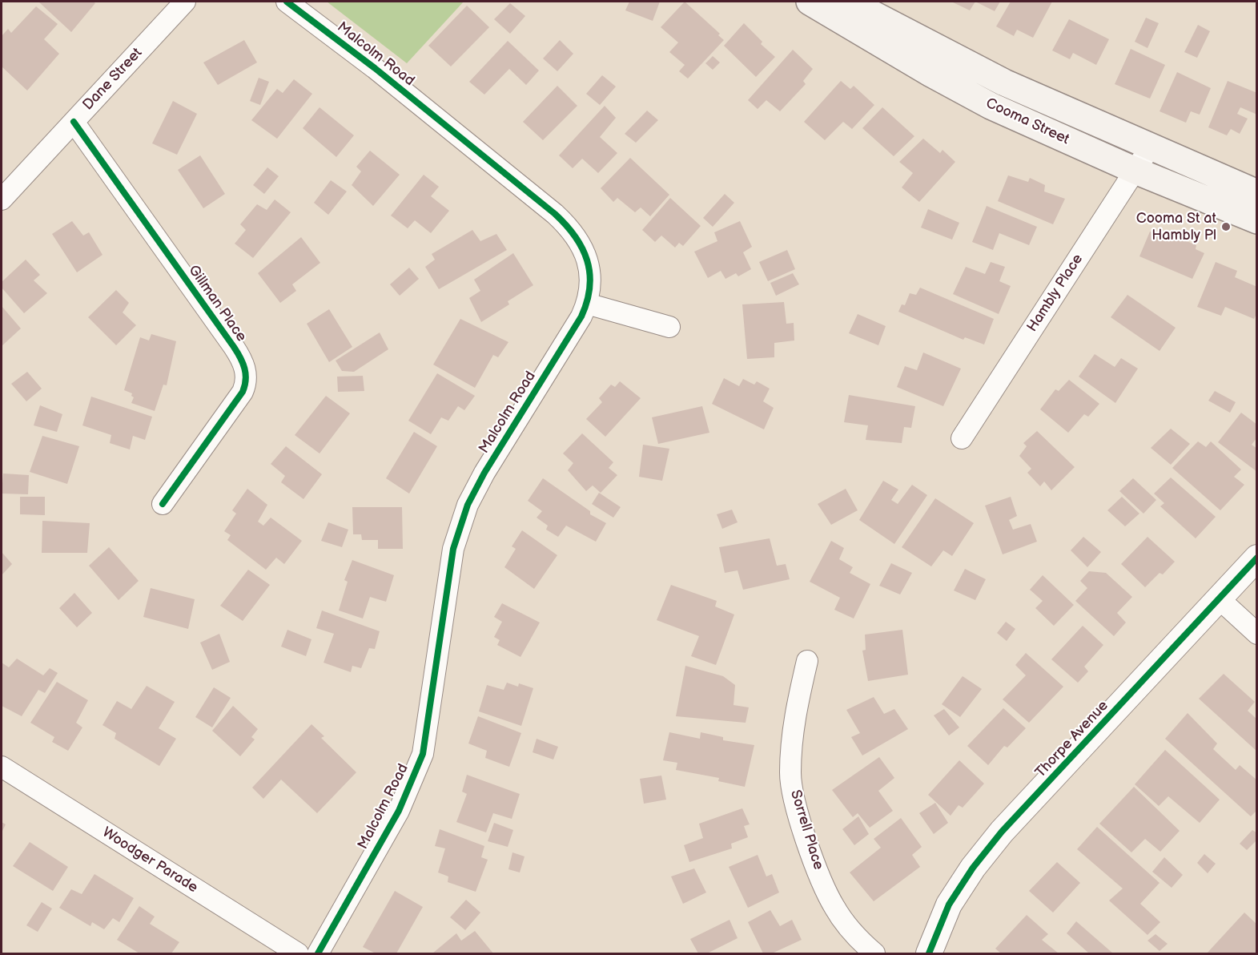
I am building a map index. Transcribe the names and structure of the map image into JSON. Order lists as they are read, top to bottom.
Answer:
{
  "streets": {
    "main road": ["Cooma Street"],
    "street": [
      "Malcolm Road",
      "Dane Street",
      "Hambly Place",
      "Gillman Place",
      "Thorpe Avenue",
      "Sorrell Place",
      "Woodger Parade"
    ]
  },
  "crossings": [
    ["Dane Street", "Gillman Place"],
    ["Cooma Street", "Hambly Place"]
  ],
  "places": ["Cooma St at Hambly Pl"]
}
